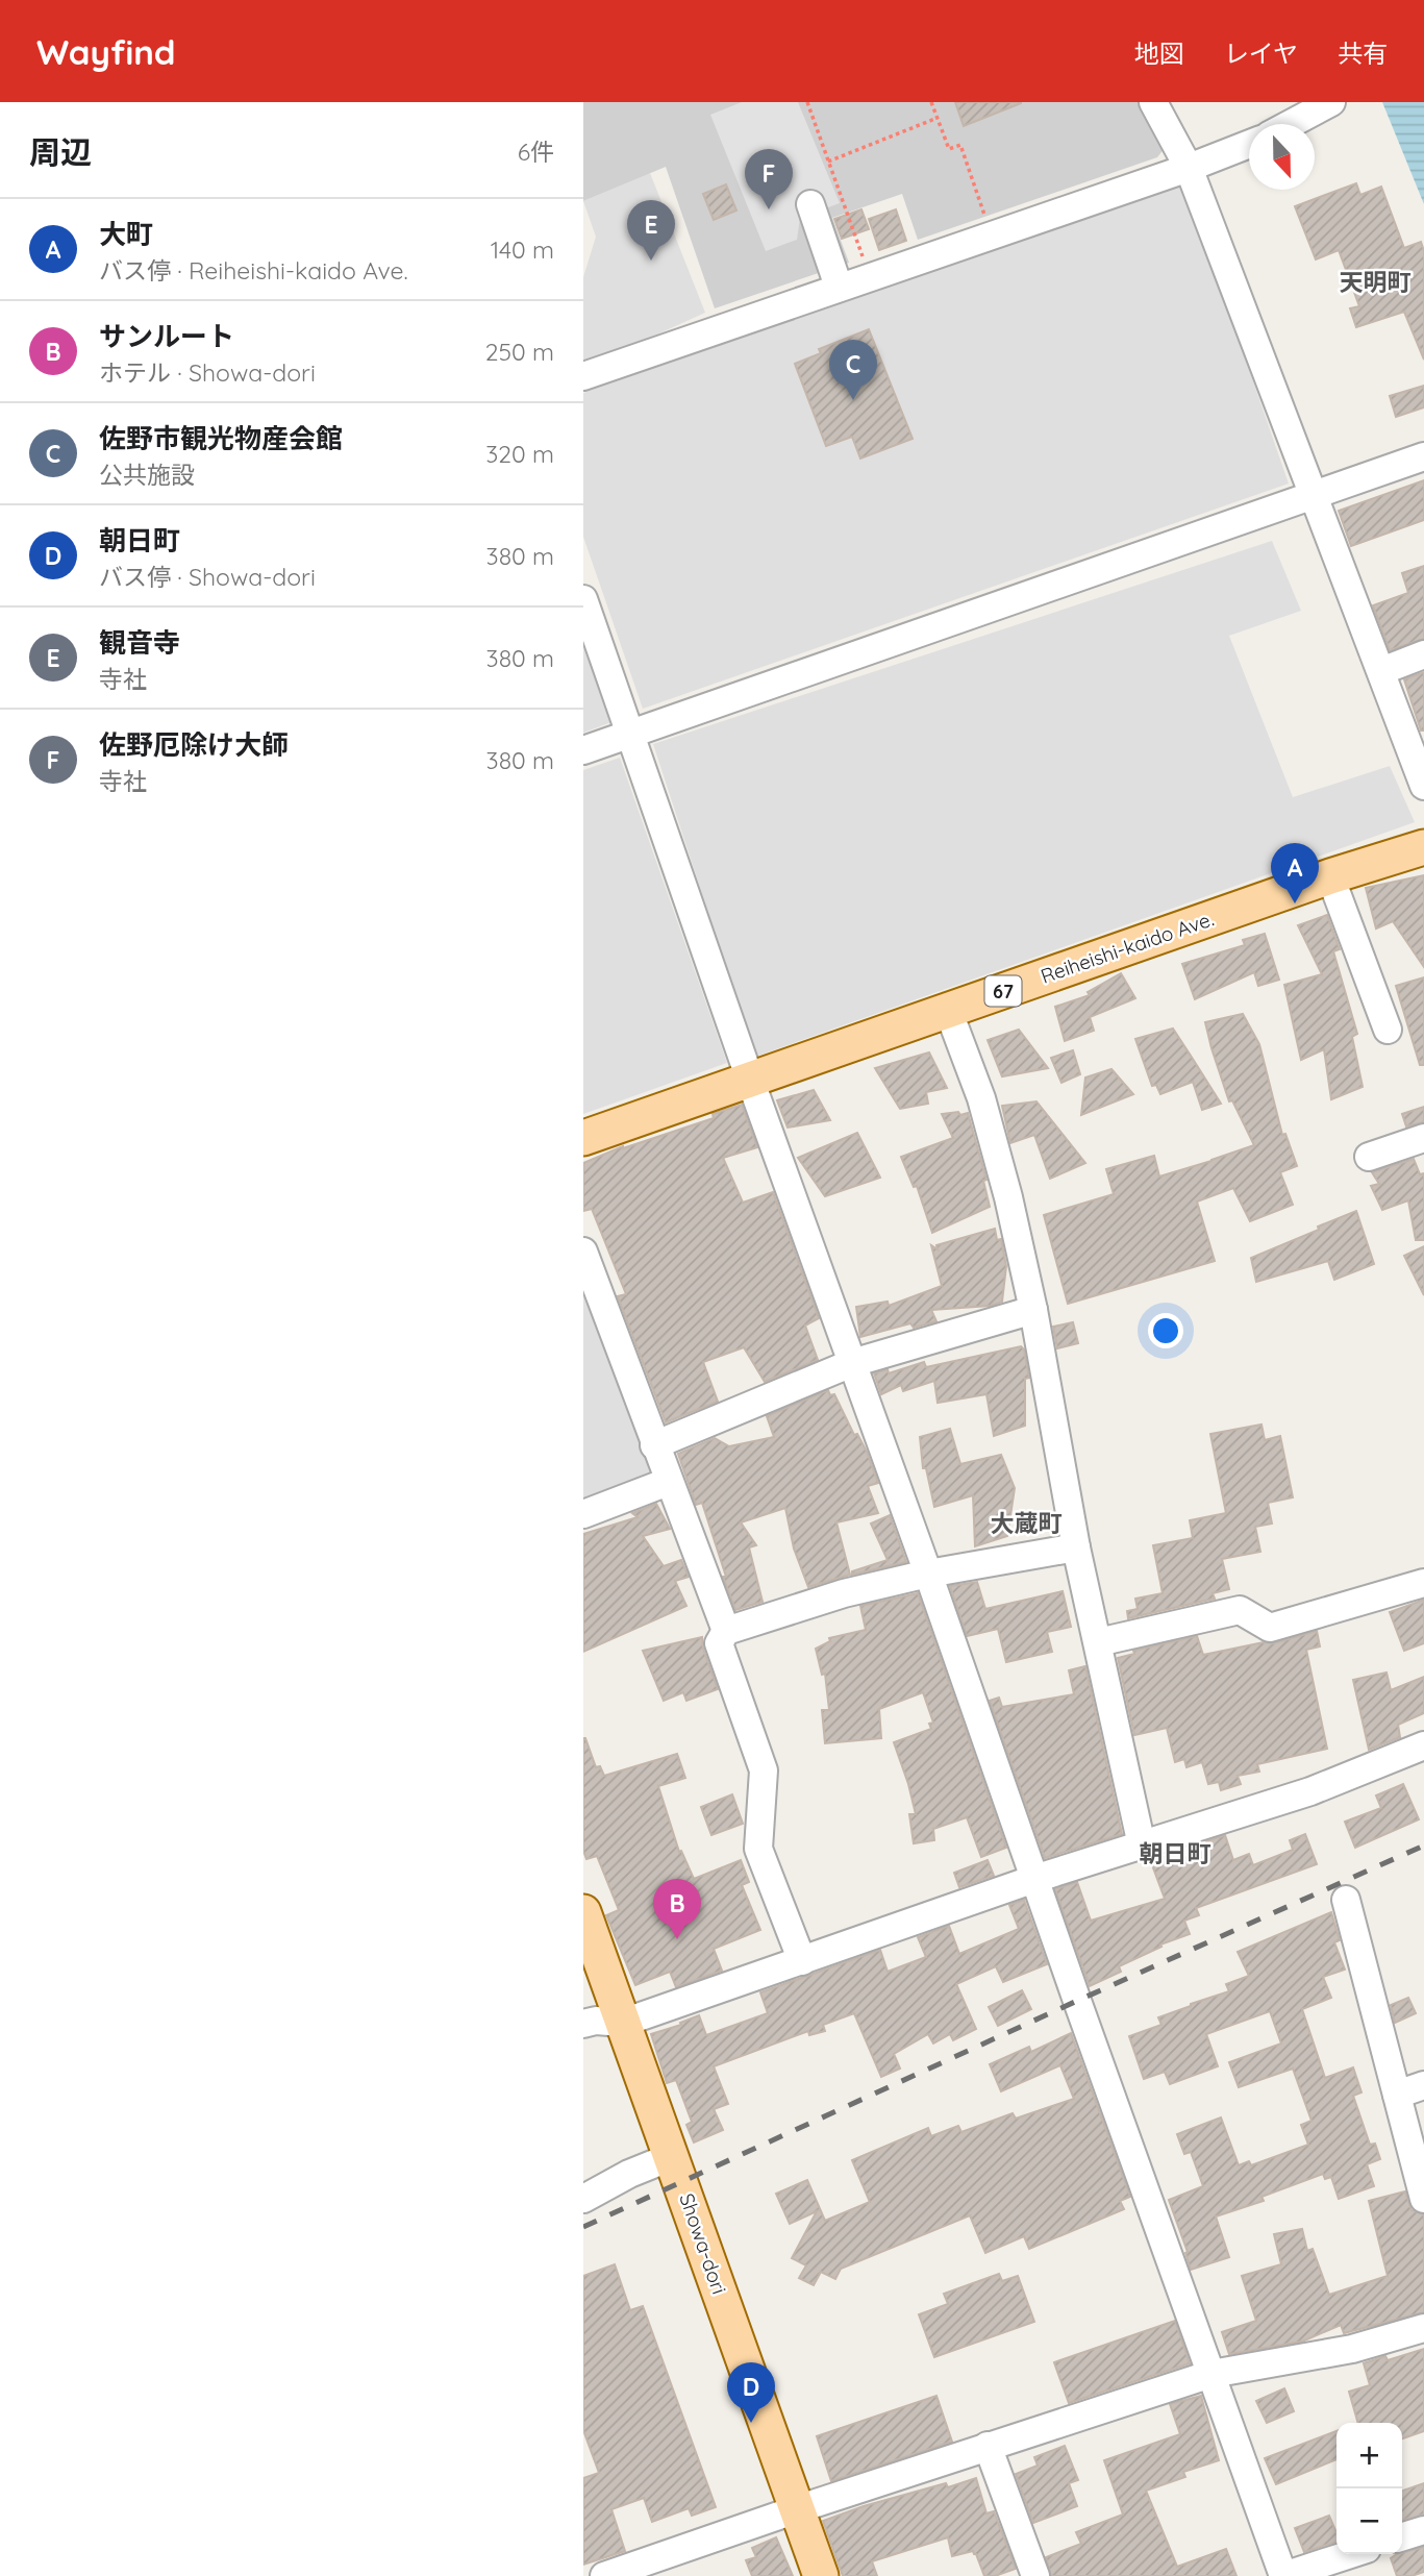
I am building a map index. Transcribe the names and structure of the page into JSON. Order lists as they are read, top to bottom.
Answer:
{
  "streets": {
    "main road": ["Reiheishi-kaido Ave.", "67", "Showa-dori"]
  },
  "districts": ["天明町", "大蔵町", "朝日町"],
  "north": "bottom",
  "page": {
    "header": "Wayfind",
    "nav": ["地図", "レイヤ", "共有"],
    "heading": ["周辺", "6件"],
    "pins": [
      "F",
      "E",
      "C",
      "A",
      "B",
      "D"
    ],
    "list": [
      {
        "mark": "A",
        "name": "大町",
        "note": "バス停 · Reiheishi-kaido Ave.",
        "value": "140 m"
      },
      {
        "mark": "B",
        "name": "サンルート",
        "note": "ホテル · Showa-dori",
        "value": "250 m"
      },
      {
        "mark": "C",
        "name": "佐野市観光物産会館",
        "note": "公共施設",
        "value": "320 m"
      },
      {
        "mark": "D",
        "name": "朝日町",
        "note": "バス停 · Showa-dori",
        "value": "380 m"
      },
      {
        "mark": "E",
        "name": "観音寺",
        "note": "寺社",
        "value": "380 m"
      },
      {
        "mark": "F",
        "name": "佐野厄除け大師",
        "note": "寺社",
        "value": "380 m"
      }
    ],
    "map_buttons": ["+", "−"]
  }
}
